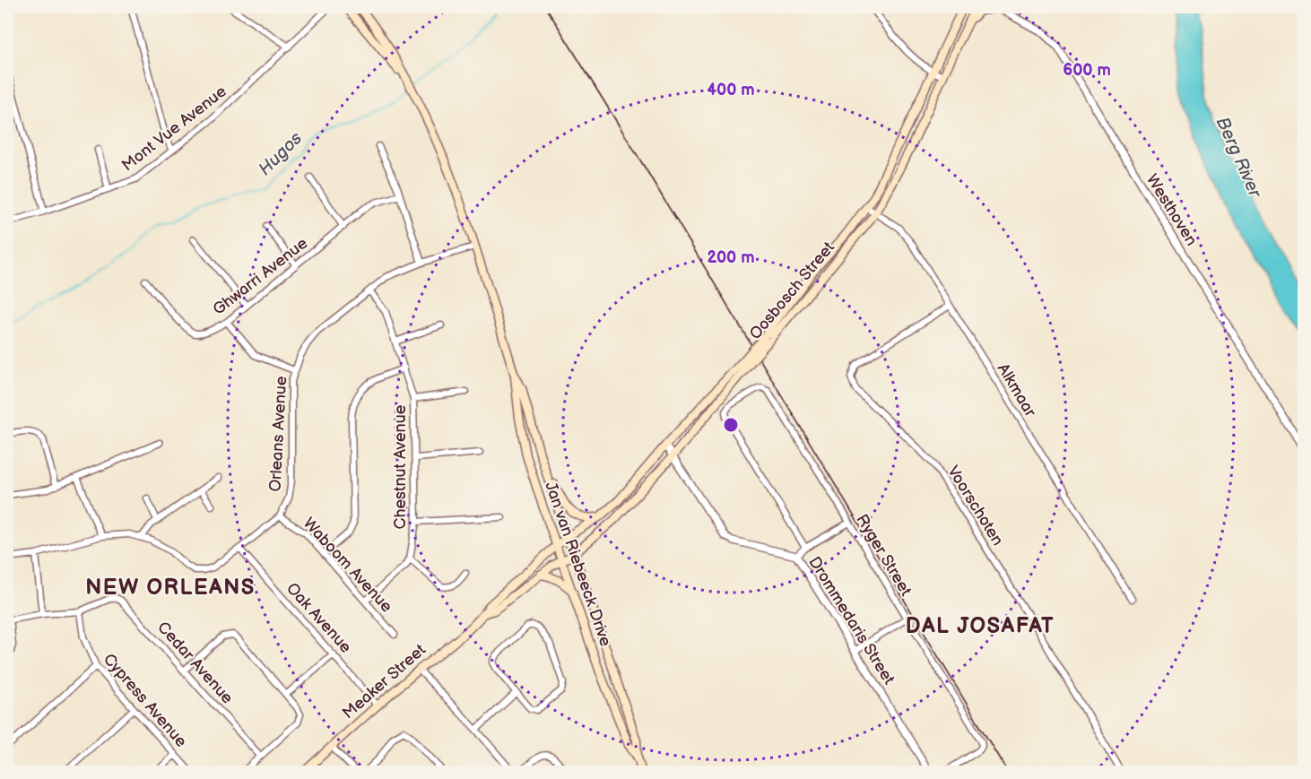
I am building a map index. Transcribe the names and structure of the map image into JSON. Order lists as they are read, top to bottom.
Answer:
{
  "streets": {
    "main road": ["Oosbosch Street", "Jan van Riebeeck Drive", "Meaker Street"],
    "street": [
      "Mont Vue Avenue",
      "Westhoven",
      "Ghwarri Avenue",
      "Alkmaar",
      "Orleans Avenue",
      "Chestnut Avenue",
      "Voorschoten",
      "Ryger Street",
      "Waboom Avenue",
      "Oak Avenue",
      "Drommedaris Street",
      "Cedar Avenue",
      "Cypress Avenue"
    ]
  },
  "crossings": [
    ["Oosbosch Street", "Alkmaar"],
    ["Oosbosch Street", "Jan van Riebeeck Drive"],
    ["Oosbosch Street", "Drommedaris Street"],
    ["Oosbosch Street", "Meaker Street"],
    ["Alkmaar", "Voorschoten"],
    ["Orleans Avenue", "Chestnut Avenue"],
    ["Orleans Avenue", "Jan van Riebeeck Drive"],
    ["Orleans Avenue", "Waboom Avenue"],
    ["Orleans Avenue", "Oak Avenue"],
    ["Jan van Riebeeck Drive", "Meaker Street"],
    ["Oak Avenue", "Meaker Street"],
    ["Cedar Avenue", "Cypress Avenue"]
  ],
  "districts": ["NEW ORLEANS", "DAL JOSAFAT"],
  "water": ["Hugos", "Berg River"],
  "rings": ["600 m", "400 m", "200 m"]
}
